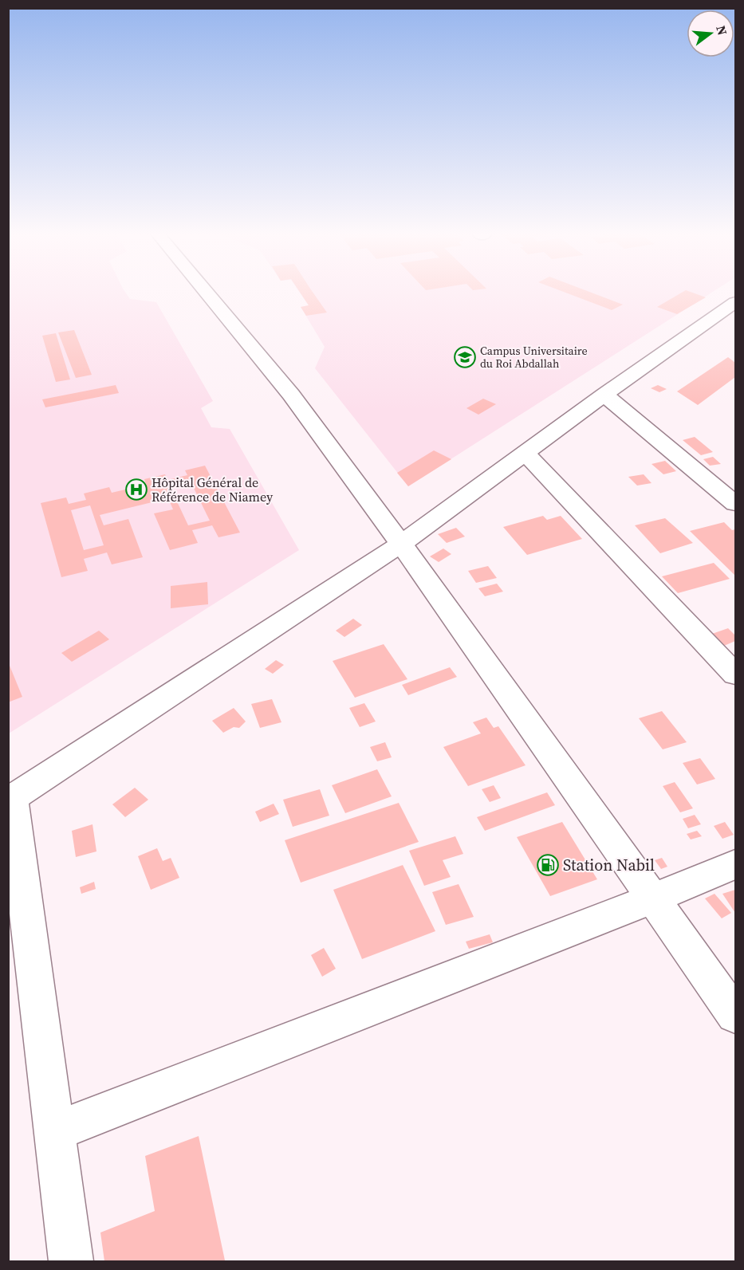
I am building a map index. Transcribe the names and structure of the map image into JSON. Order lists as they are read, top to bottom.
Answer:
{
  "places": {
    "school or university": ["Campus Universitaire du Roi Abdallah"],
    "hospital": ["Hôpital Général de Référence de Niamey"],
    "fuel station": ["Station Nabil"]
  },
  "north": "right"
}
